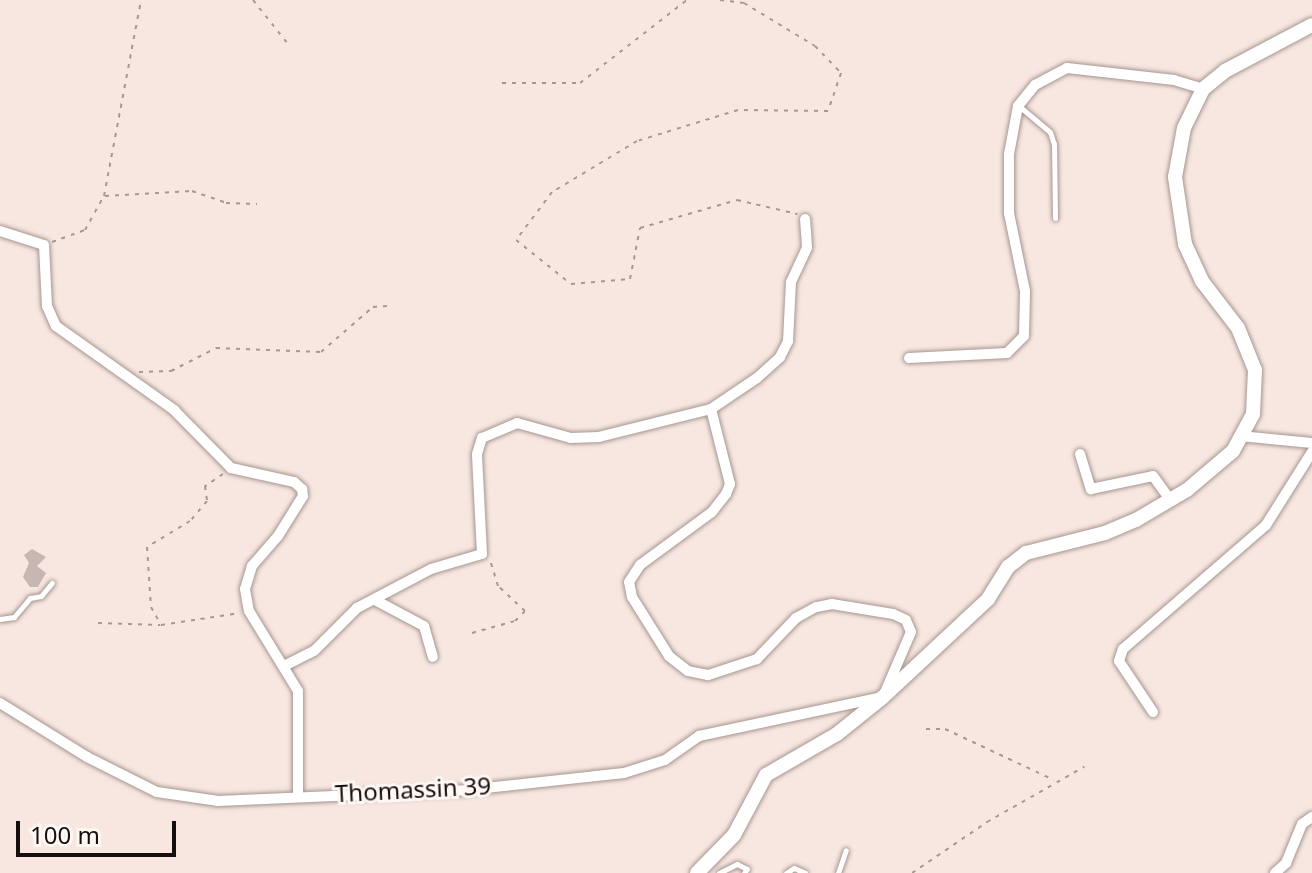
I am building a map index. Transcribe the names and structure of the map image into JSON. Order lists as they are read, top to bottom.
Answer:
{
  "streets": {
    "street": ["Thomassin 39"]
  },
  "scale_bar": "100 m"
}
